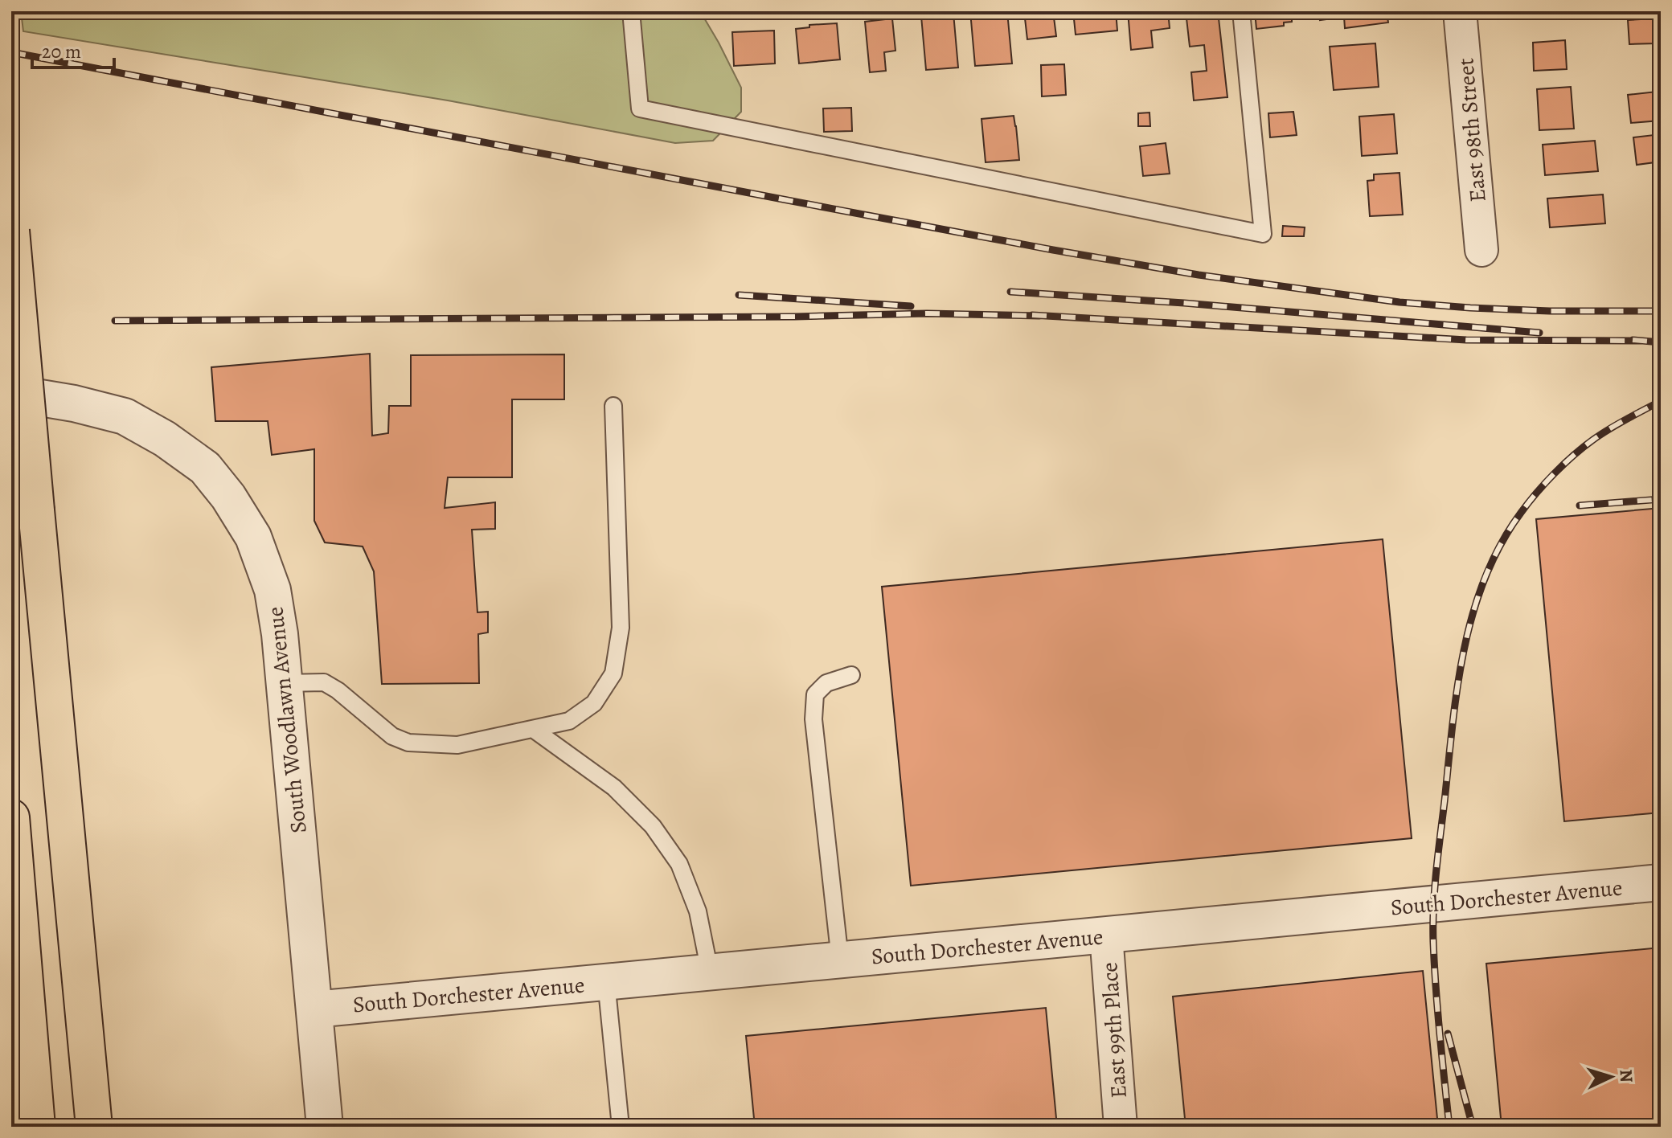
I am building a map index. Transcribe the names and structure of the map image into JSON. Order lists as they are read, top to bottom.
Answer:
{
  "streets": {
    "street": [
      "East 98th Street",
      "South Woodlawn Avenue",
      "South Dorchester Avenue",
      "East 99th Place"
    ]
  },
  "crossings": [
    ["South Woodlawn Avenue", "South Dorchester Avenue"],
    ["South Dorchester Avenue", "East 99th Place"]
  ],
  "scale_bar": "20 m",
  "north": "right"
}
